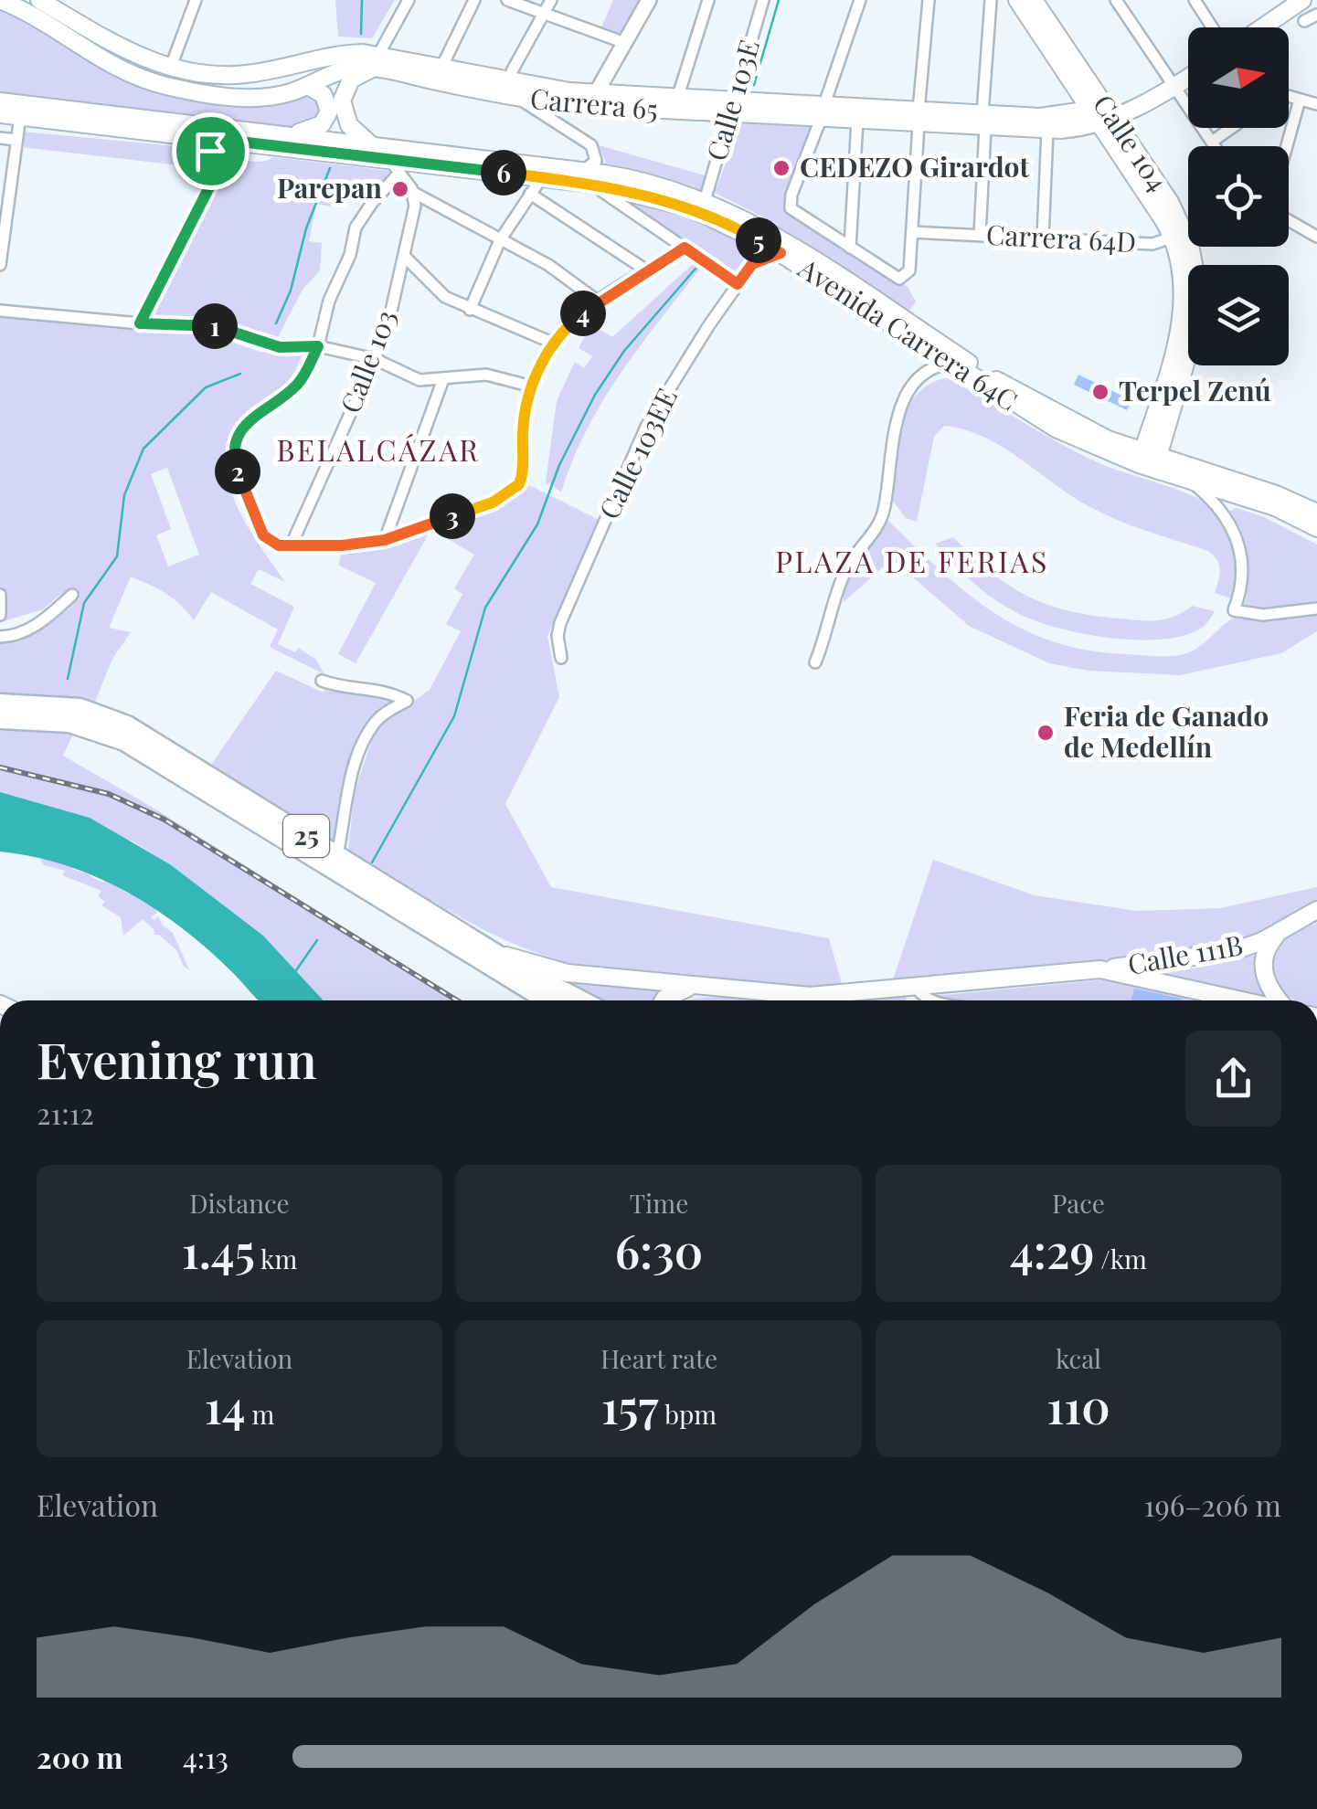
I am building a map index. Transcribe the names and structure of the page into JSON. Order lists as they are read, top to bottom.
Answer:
{
  "streets": {
    "highway": ["25"],
    "main road": [
      "Carrera 65",
      "Calle 104",
      "Avenida Carrera 64C",
      "Calle 111B"
    ],
    "street": [
      "Calle 103E",
      "Carrera 64D",
      "Calle 103",
      "Calle 103EE"
    ]
  },
  "crossings": [
    ["Calle 103E", "Carrera 65"],
    ["Calle 103E", "Avenida Carrera 64C"],
    ["Carrera 65", "Calle 104"],
    ["Calle 104", "Carrera 64D"],
    ["Calle 104", "Avenida Carrera 64C"],
    ["25", "Calle 111B"]
  ],
  "districts": ["BELALCÁZAR", "PLAZA DE FERIAS"],
  "places": [
    "CEDEZO Girardot",
    "Parepan",
    "Terpel Zenú",
    "Feria de Ganado de Medellín"
  ],
  "north": "right",
  "page": {
    "pins": [
      "6",
      "5",
      "4",
      "1",
      "2",
      "3"
    ],
    "heading": ["Evening run", "21:12"],
    "stats": [
      ["Distance", "1.45 km"],
      ["Time", "6:30"],
      ["Pace", "4:29 /km"],
      ["Elevation", "14 m"],
      ["Heart rate", "157 bpm"],
      ["kcal", "110"]
    ],
    "chart": ["Elevation", "196–206 m"],
    "list": [
      {
        "name": "200 m",
        "note": "4:13"
      }
    ]
  }
}
